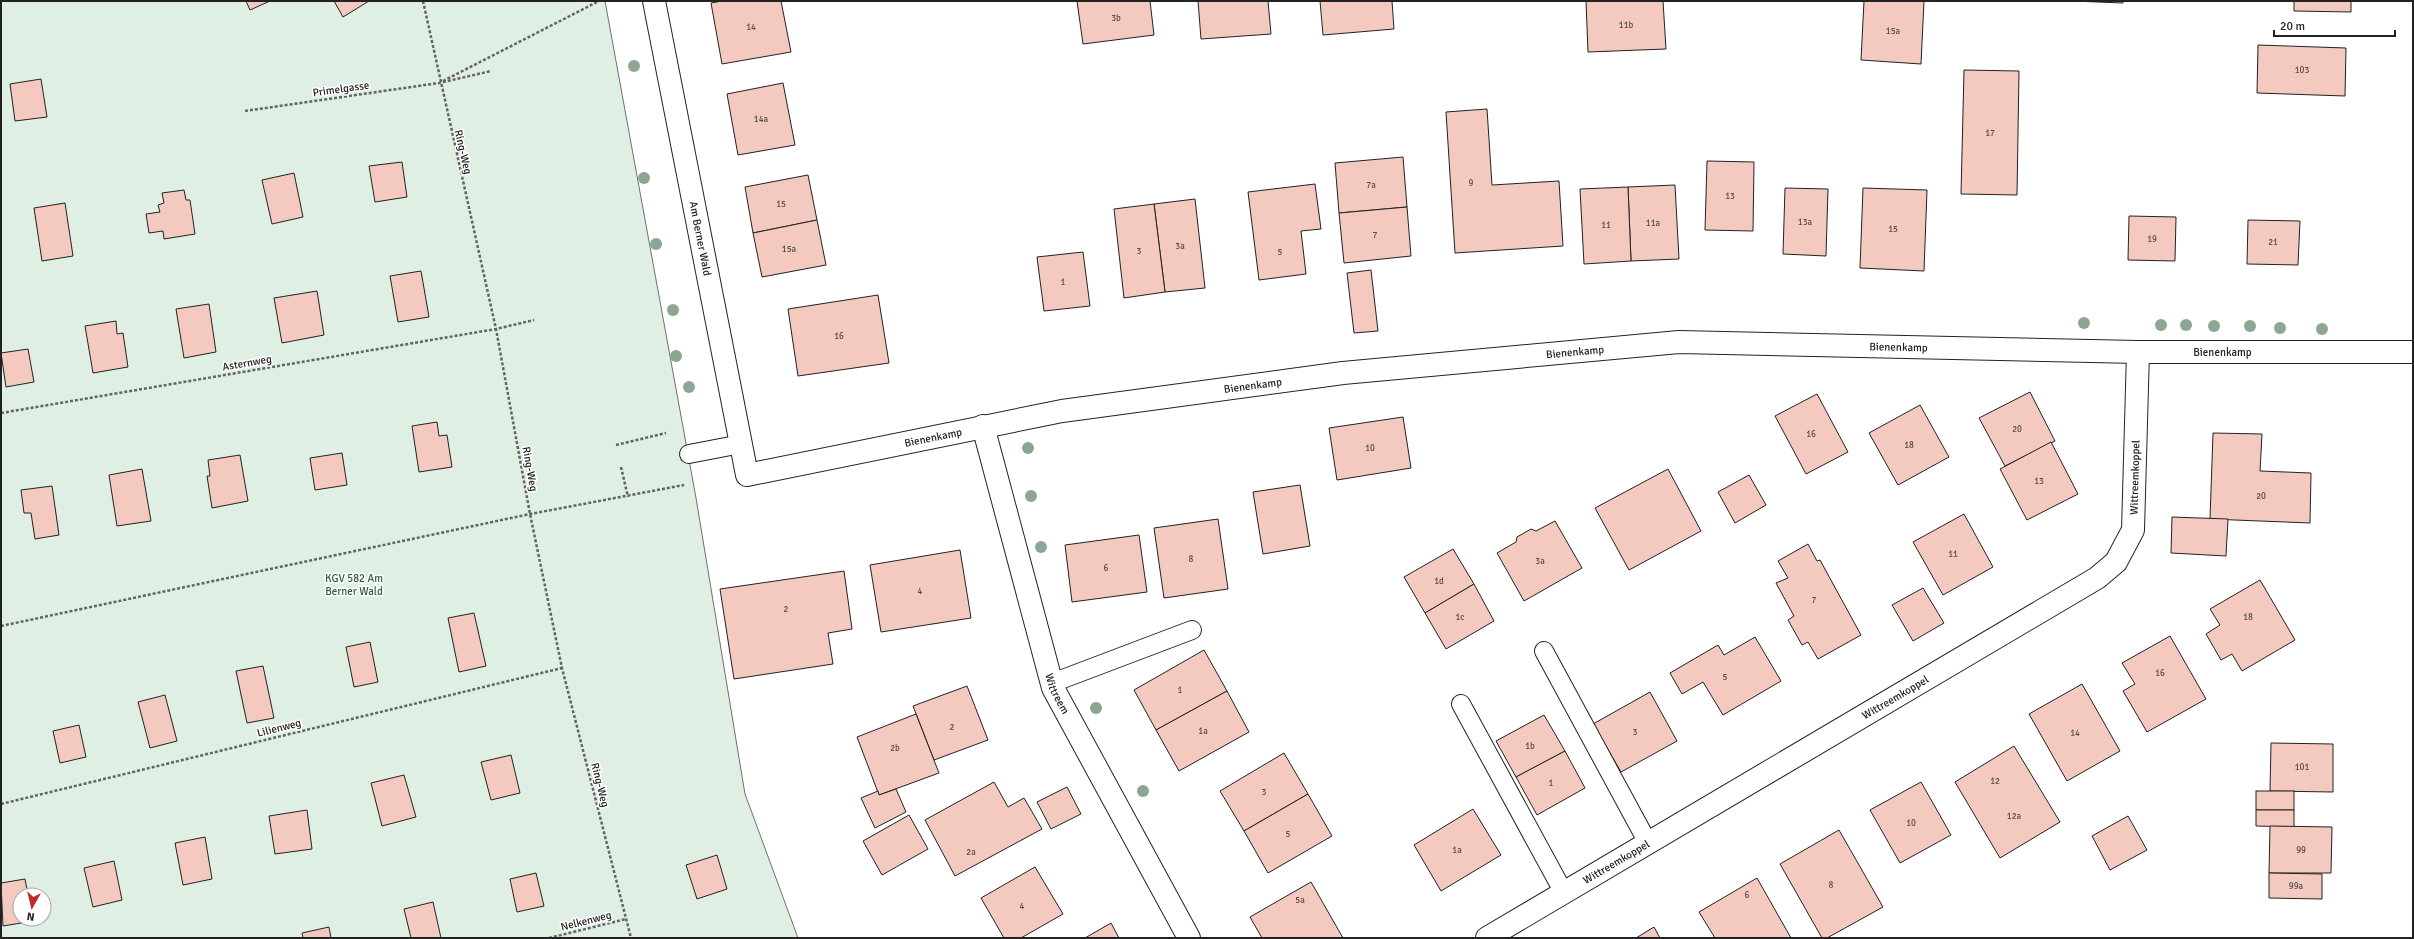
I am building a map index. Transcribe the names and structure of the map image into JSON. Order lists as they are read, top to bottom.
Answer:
{
  "streets": {
    "street": [
      "Am Berner Wald",
      "Bienenkamp",
      "Wittreemkoppel",
      "Wittreem"
    ],
    "path": [
      "Primelgasse",
      "Ring-Weg",
      "Asternweg",
      "Lilienweg",
      "Nelkenweg"
    ]
  },
  "crossings": [
    ["Primelgasse", "Ring-Weg"],
    ["Ring-Weg", "Asternweg"],
    ["Ring-Weg", "Lilienweg"],
    ["Ring-Weg", "Nelkenweg"],
    ["Am Berner Wald", "Bienenkamp"],
    ["Bienenkamp", "Wittreemkoppel"],
    ["Bienenkamp", "Wittreem"]
  ],
  "parks": ["KGV 582 Am Berner Wald"],
  "house_numbers": [
    "3b",
    "11b",
    "14",
    "15a",
    "103",
    "14a",
    "17",
    "9",
    "7a",
    "13",
    "15",
    "13a",
    "11a",
    "11",
    "15",
    "7",
    "19",
    "21",
    "3a",
    "15a",
    "3",
    "5",
    "1",
    "16",
    "20",
    "16",
    "18",
    "10",
    "13",
    "20",
    "11",
    "8",
    "3a",
    "6",
    "1d",
    "4",
    "7",
    "2",
    "1c",
    "18",
    "16",
    "5",
    "1",
    "2",
    "1a",
    "3",
    "14",
    "1b",
    "2b",
    "101",
    "12",
    "1",
    "3",
    "12a",
    "10",
    "5",
    "1a",
    "99",
    "2a",
    "8",
    "99a",
    "6",
    "5a",
    "4"
  ],
  "scale_bar": "20 m",
  "north": "bottom"
}
